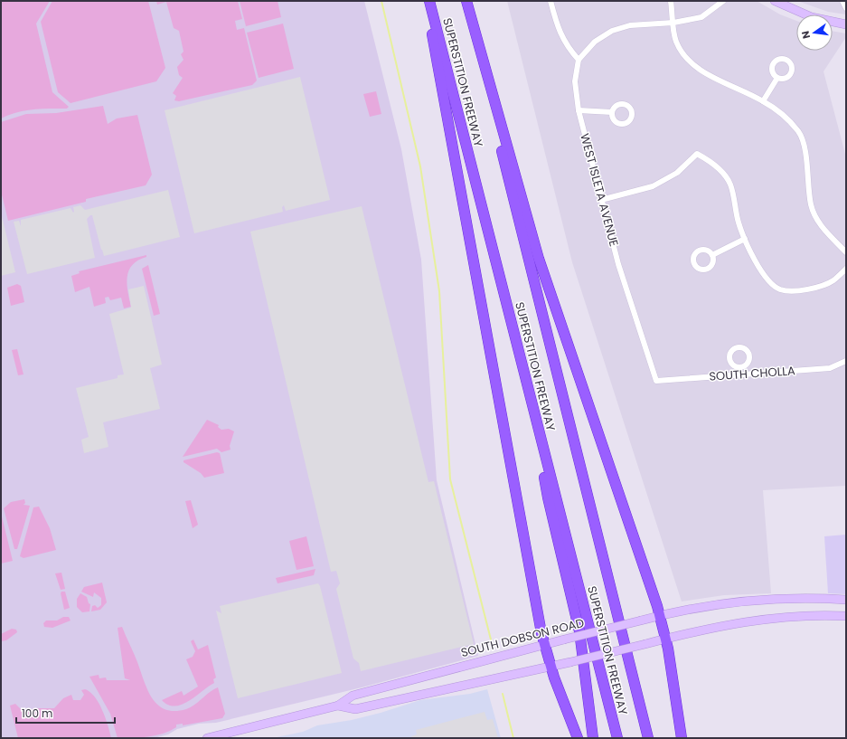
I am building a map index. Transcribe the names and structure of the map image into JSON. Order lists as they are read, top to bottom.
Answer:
{
  "streets": {
    "highway": ["SUPERSTITION FREEWAY"],
    "main road": ["SOUTH DOBSON ROAD"],
    "street": ["WEST ISLETA AVENUE", "SOUTH CHOLLA"]
  },
  "crossings": [
    ["WEST ISLETA AVENUE", "SOUTH CHOLLA"]
  ],
  "scale_bar": "100 m",
  "north": "left"
}
